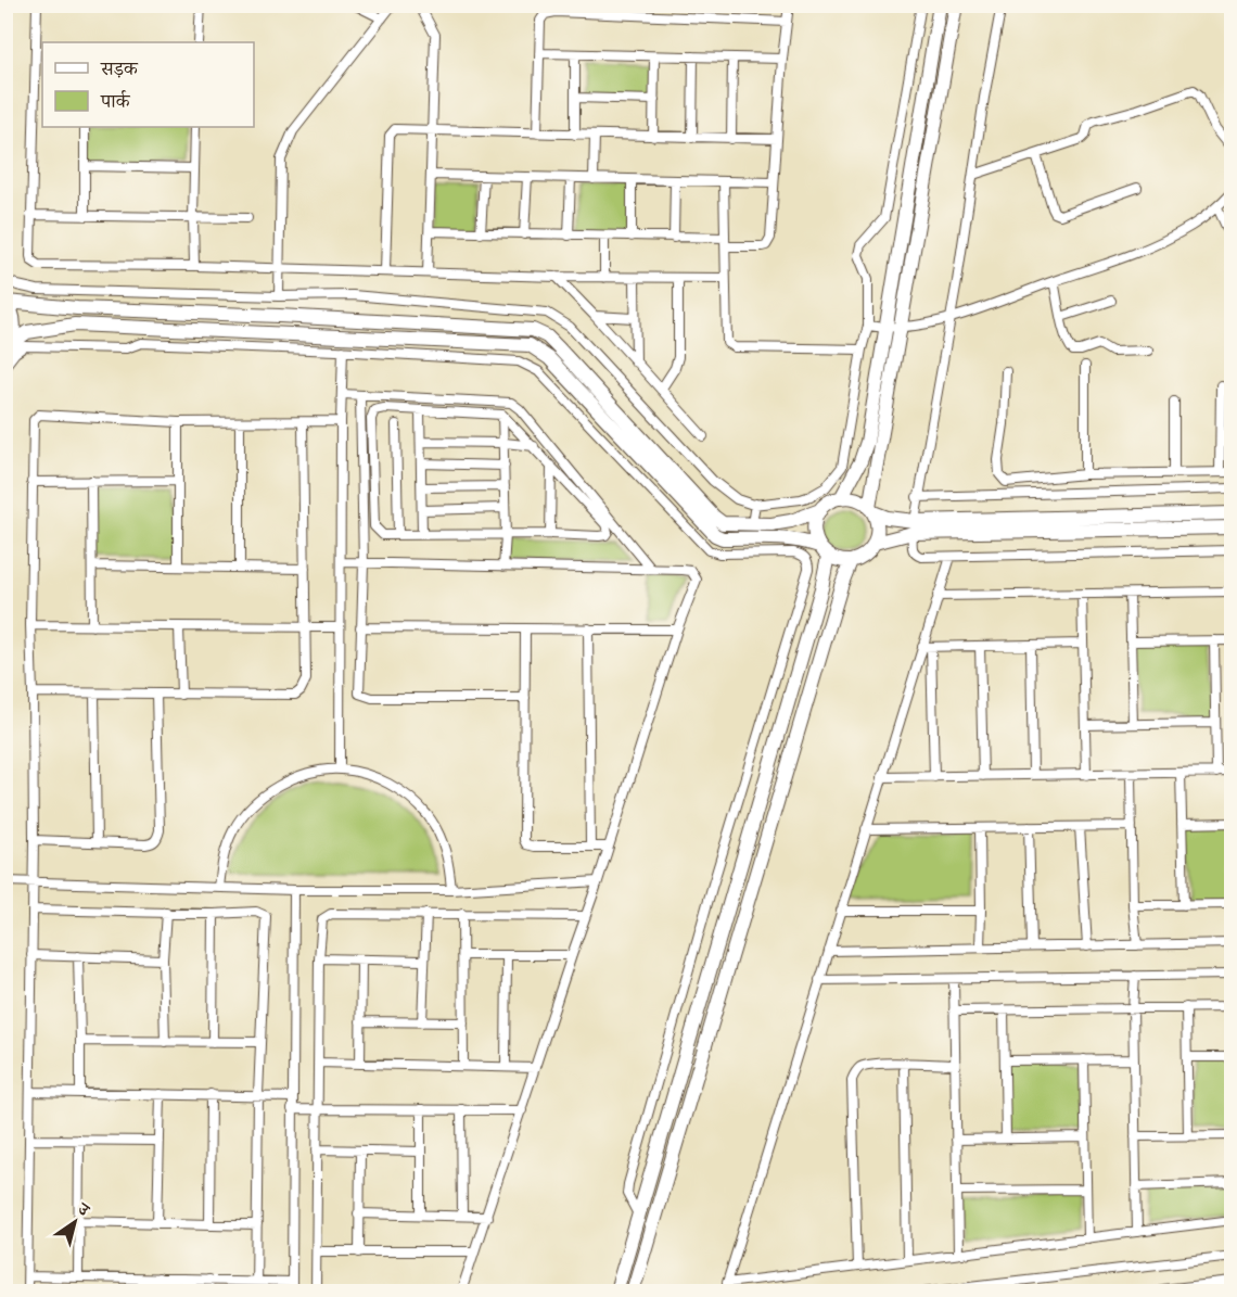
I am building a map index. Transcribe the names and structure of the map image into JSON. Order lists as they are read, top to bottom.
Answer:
{
  "legend": ["सड़क", "पार्क"],
  "north": "top right"
}
